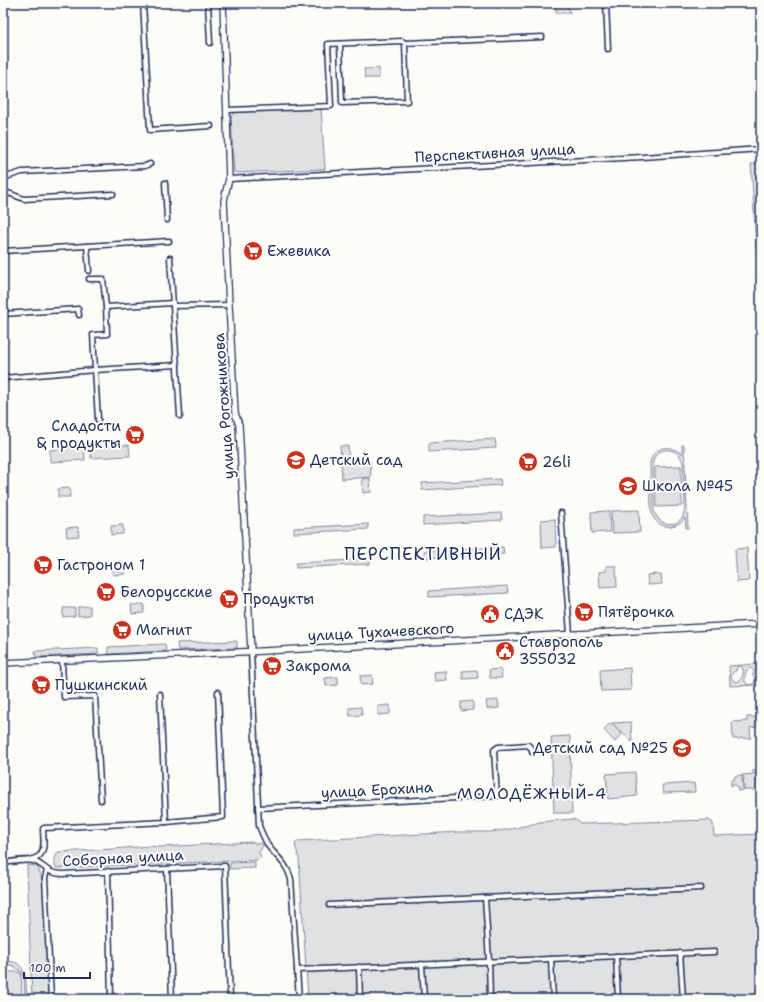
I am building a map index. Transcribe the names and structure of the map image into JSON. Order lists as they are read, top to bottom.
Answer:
{
  "streets": {
    "main road": ["улица Рогожникова", "улица Тухачевского"],
    "street": ["Перспективная улица", "улица Ерохина", "Соборная улица"]
  },
  "crossings": [
    ["Перспективная улица", "улица Рогожникова"],
    ["улица Рогожникова", "улица Тухачевского"],
    ["улица Рогожникова", "улица Ерохина"]
  ],
  "districts": ["ПЕРСПЕКТИВНЫЙ", "МОЛОДЁЖНЫЙ-4"],
  "places": {
    "supermarket": [
      "Ежевика",
      "Сладости & продукты",
      "26li",
      "Гастроном 1",
      "Белорусские",
      "Продукты",
      "Пятёрочка",
      "Магнит",
      "Закрома",
      "Пушкинский"
    ],
    "school or university": ["Детский сад", "Школа №45", "Детский сад №25"],
    "public building": ["СДЭК", "Ставрополь 355032"]
  },
  "scale_bar": "100 m"
}
